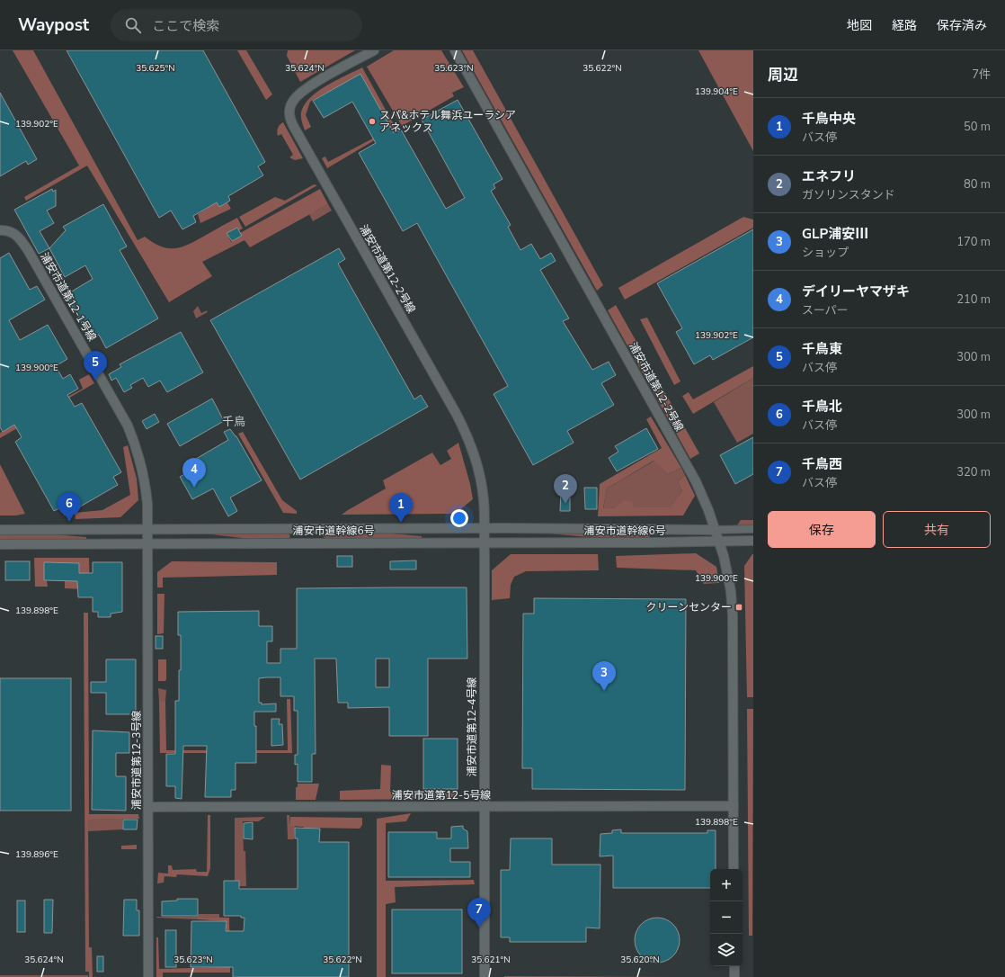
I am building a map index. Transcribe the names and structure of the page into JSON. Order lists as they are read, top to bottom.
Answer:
{
  "streets": {
    "street": [
      "浦安市道第12-2号線",
      "浦安市道第12-1号線",
      "浦安市道幹線6号",
      "浦安市道第12-4号線",
      "浦安市道第12-3号線",
      "浦安市道第12-5号線"
    ]
  },
  "crossings": [
    ["浦安市道第12-2号線", "浦安市道幹線6号"],
    ["浦安市道第12-2号線", "浦安市道第12-4号線"],
    ["浦安市道第12-2号線", "浦安市道第12-5号線"],
    ["浦安市道第12-1号線", "浦安市道幹線6号"],
    ["浦安市道第12-1号線", "浦安市道第12-3号線"],
    ["浦安市道幹線6号", "浦安市道第12-4号線"],
    ["浦安市道幹線6号", "浦安市道第12-3号線"],
    ["浦安市道第12-4号線", "浦安市道第12-5号線"],
    ["浦安市道第12-3号線", "浦安市道第12-5号線"]
  ],
  "districts": ["千鳥"],
  "places": {
    "other": ["スパ&ホテル舞浜ユーラシア アネックス"],
    "transit": ["クリーンセンター"]
  },
  "page": {
    "header": "Waypost",
    "search": "ここで検索",
    "nav": ["地図", "経路", "保存済み"],
    "heading": ["周辺", "7件"],
    "list": [
      {
        "mark": "1",
        "name": "千鳥中央",
        "note": "バス停",
        "value": "50 m"
      },
      {
        "mark": "2",
        "name": "エネフリ",
        "note": "ガソリンスタンド",
        "value": "80 m"
      },
      {
        "mark": "3",
        "name": "GLP浦安Ⅲ",
        "note": "ショップ",
        "value": "170 m"
      },
      {
        "mark": "4",
        "name": "デイリーヤマザキ",
        "note": "スーパー",
        "value": "210 m"
      },
      {
        "mark": "5",
        "name": "千鳥東",
        "note": "バス停",
        "value": "300 m"
      },
      {
        "mark": "6",
        "name": "千鳥北",
        "note": "バス停",
        "value": "300 m"
      },
      {
        "mark": "7",
        "name": "千鳥西",
        "note": "バス停",
        "value": "320 m"
      }
    ],
    "pins": [
      "5",
      "4",
      "2",
      "6",
      "1",
      "3",
      "7"
    ],
    "buttons": ["保存", "共有"],
    "map_buttons": ["+", "−"]
  },
  "coordinates": [
    "35.625°N",
    "35.624°N",
    "35.623°N",
    "35.622°N",
    "139.904°E",
    "139.902°E",
    "139.900°E",
    "139.898°E",
    "139.896°E",
    "35.621°N",
    "35.620°N"
  ]
}
